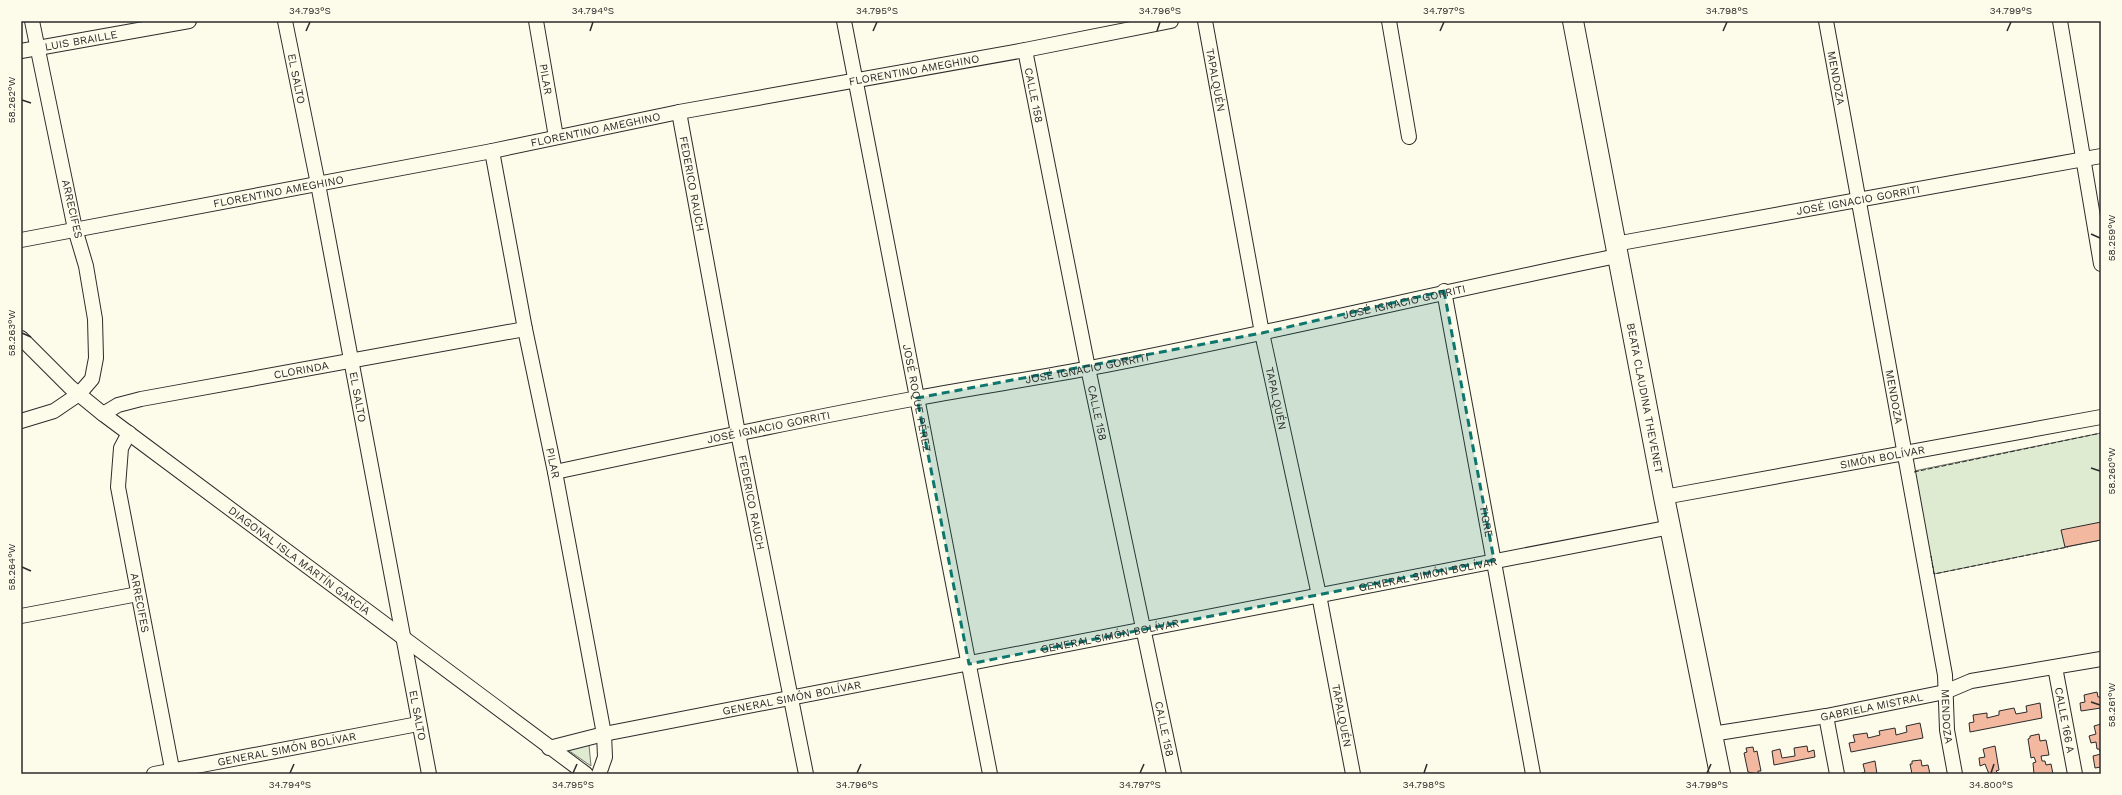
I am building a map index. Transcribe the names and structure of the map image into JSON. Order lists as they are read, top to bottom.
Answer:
{
  "streets": {
    "main road": ["BEATA CLAUDINA THEVENET"],
    "street": [
      "LUIS BRAILLE",
      "FLORENTINO AMEGHINO",
      "MENDOZA",
      "EL SALTO",
      "PILAR",
      "TAPALQUÉN",
      "CALLE 158",
      "FEDERICO RAUCH",
      "JOSÉ IGNACIO GORRITI",
      "ARRECIFES",
      "CLORINDA",
      "JOSÉ ROQUE PÉREZ",
      "SIMÓN BOLÍVAR",
      "TIGRE",
      "DIAGONAL ISLA MARTÍN GARCÍA",
      "GENERAL SIMÓN BOLÍVAR",
      "GABRIELA MISTRAL",
      "CALLE 166 A"
    ]
  },
  "crossings": [
    ["LUIS BRAILLE", "ARRECIFES"],
    ["FLORENTINO AMEGHINO", "EL SALTO"],
    ["FLORENTINO AMEGHINO", "PILAR"],
    ["FLORENTINO AMEGHINO", "CALLE 158"],
    ["FLORENTINO AMEGHINO", "FEDERICO RAUCH"],
    ["FLORENTINO AMEGHINO", "ARRECIFES"],
    ["FLORENTINO AMEGHINO", "JOSÉ ROQUE PÉREZ"],
    ["MENDOZA", "JOSÉ IGNACIO GORRITI"],
    ["MENDOZA", "SIMÓN BOLÍVAR"],
    ["MENDOZA", "GABRIELA MISTRAL"],
    ["EL SALTO", "CLORINDA"],
    ["EL SALTO", "DIAGONAL ISLA MARTÍN GARCÍA"],
    ["EL SALTO", "GENERAL SIMÓN BOLÍVAR"],
    ["PILAR", "JOSÉ IGNACIO GORRITI"],
    ["PILAR", "CLORINDA"],
    ["PILAR", "GENERAL SIMÓN BOLÍVAR"],
    ["TAPALQUÉN", "JOSÉ IGNACIO GORRITI"],
    ["TAPALQUÉN", "GENERAL SIMÓN BOLÍVAR"],
    ["CALLE 158", "JOSÉ IGNACIO GORRITI"],
    ["CALLE 158", "GENERAL SIMÓN BOLÍVAR"],
    ["FEDERICO RAUCH", "JOSÉ IGNACIO GORRITI"],
    ["FEDERICO RAUCH", "GENERAL SIMÓN BOLÍVAR"],
    ["JOSÉ IGNACIO GORRITI", "JOSÉ ROQUE PÉREZ"],
    ["JOSÉ IGNACIO GORRITI", "BEATA CLAUDINA THEVENET"],
    ["JOSÉ IGNACIO GORRITI", "TIGRE"],
    ["ARRECIFES", "DIAGONAL ISLA MARTÍN GARCÍA"],
    ["ARRECIFES", "GENERAL SIMÓN BOLÍVAR"],
    ["CLORINDA", "DIAGONAL ISLA MARTÍN GARCÍA"],
    ["JOSÉ ROQUE PÉREZ", "GENERAL SIMÓN BOLÍVAR"],
    ["BEATA CLAUDINA THEVENET", "SIMÓN BOLÍVAR"],
    ["BEATA CLAUDINA THEVENET", "GENERAL SIMÓN BOLÍVAR"],
    ["BEATA CLAUDINA THEVENET", "GABRIELA MISTRAL"],
    ["TIGRE", "GENERAL SIMÓN BOLÍVAR"],
    ["DIAGONAL ISLA MARTÍN GARCÍA", "GENERAL SIMÓN BOLÍVAR"],
    ["GABRIELA MISTRAL", "CALLE 166 A"]
  ],
  "coordinates": [
    "34.793°S",
    "34.794°S",
    "34.795°S",
    "34.796°S",
    "34.797°S",
    "34.798°S",
    "34.799°S",
    "58.262°W",
    "58.259°W",
    "58.263°W",
    "58.260°W",
    "58.264°W",
    "58.261°W",
    "34.800°S"
  ]
}
